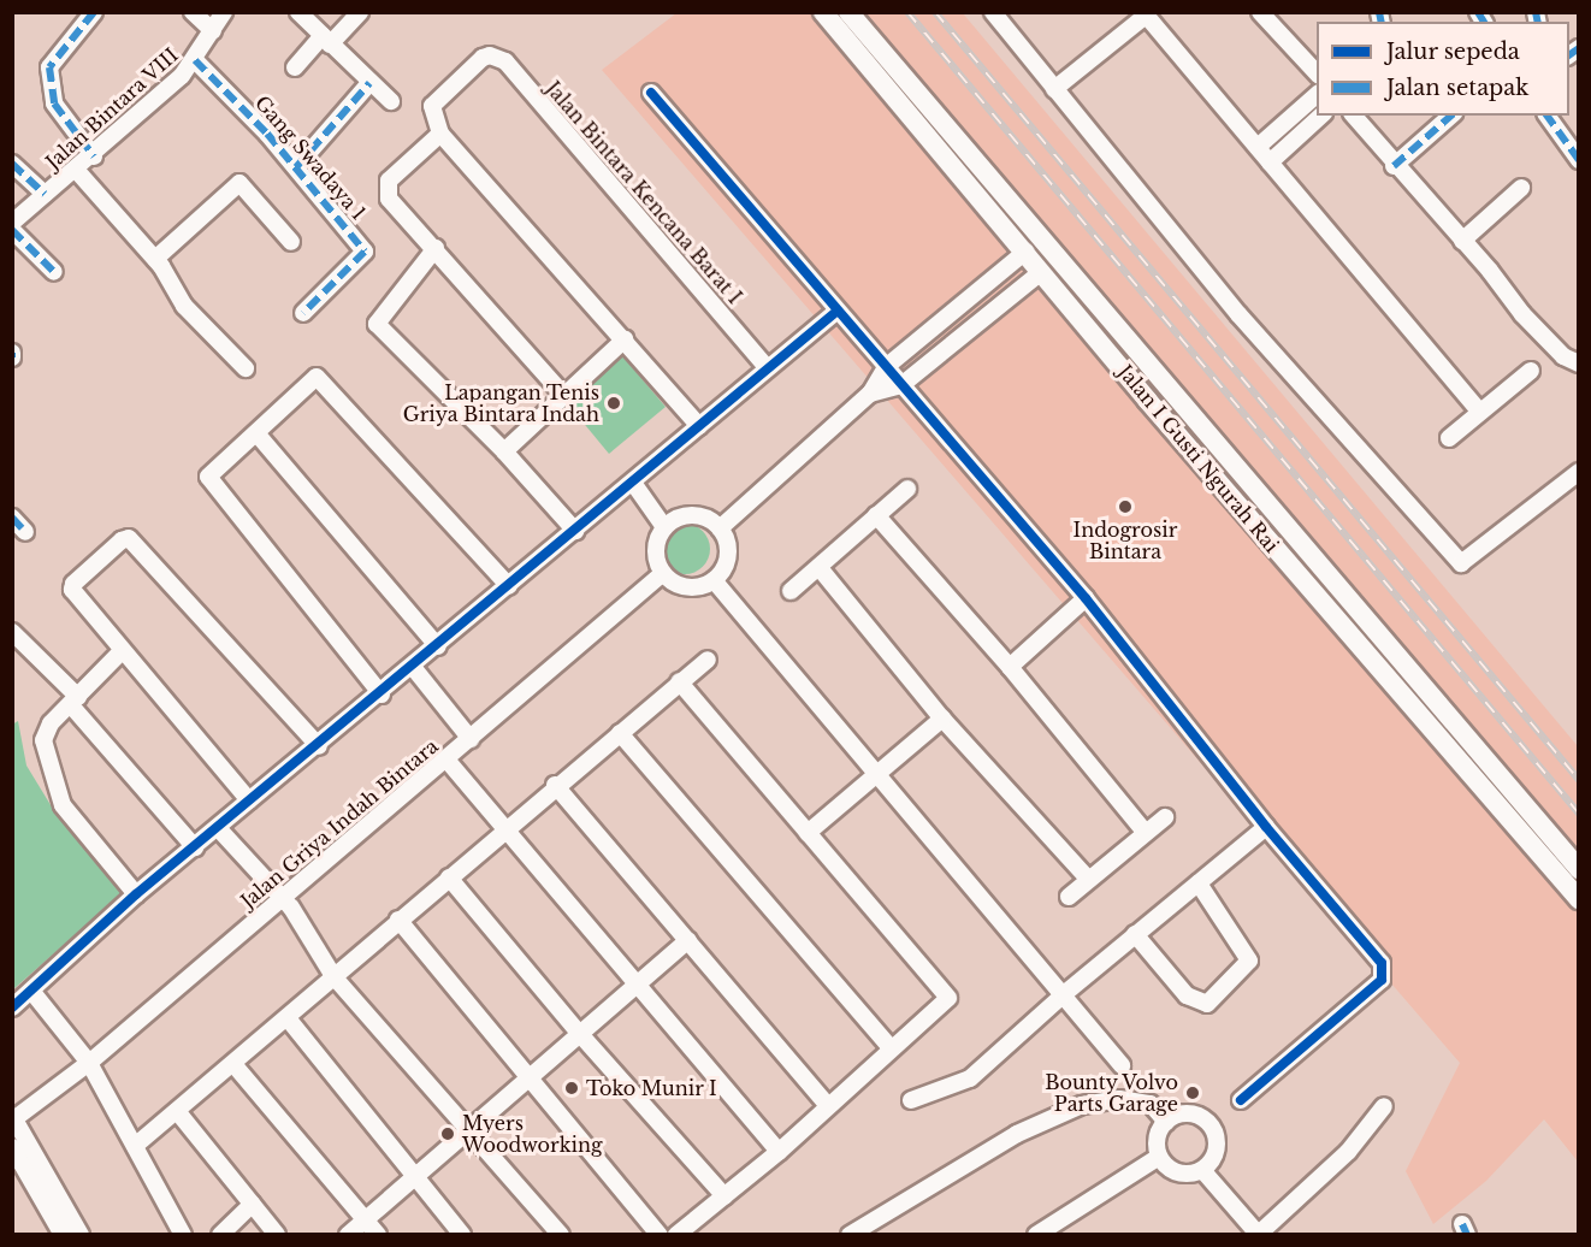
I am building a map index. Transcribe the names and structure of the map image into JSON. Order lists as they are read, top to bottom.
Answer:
{
  "streets": {
    "main road": ["Jalan I Gusti Ngurah Rai"],
    "street": [
      "Jalan Bintara VIII",
      "Gang Swadaya 1",
      "Jalan Bintara Kencana Barat I",
      "Jalan Griya Indah Bintara"
    ]
  },
  "crossings": [
    ["Jalan Bintara VIII", "Gang Swadaya 1"]
  ],
  "places": [
    "Lapangan Tenis Griya Bintara Indah",
    "Indogrosir Bintara",
    "Toko Munir I",
    "Bounty Volvo Parts Garage",
    "Myers Woodworking"
  ],
  "legend": ["Jalur sepeda", "Jalan setapak"]
}
